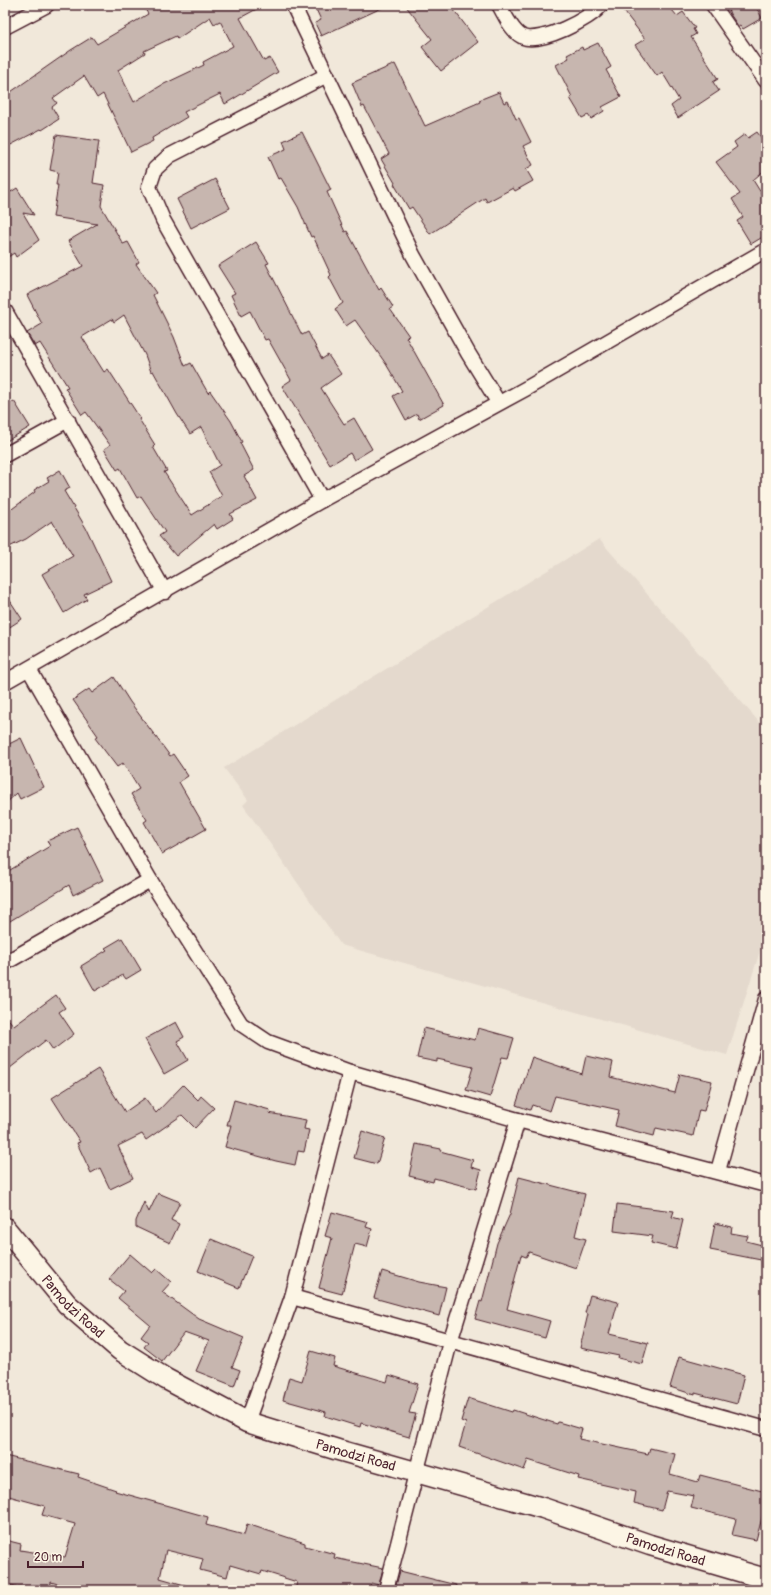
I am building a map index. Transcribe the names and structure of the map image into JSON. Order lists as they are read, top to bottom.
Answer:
{
  "streets": {
    "street": ["Pamodzi Road"]
  },
  "scale_bar": "20 m"
}
